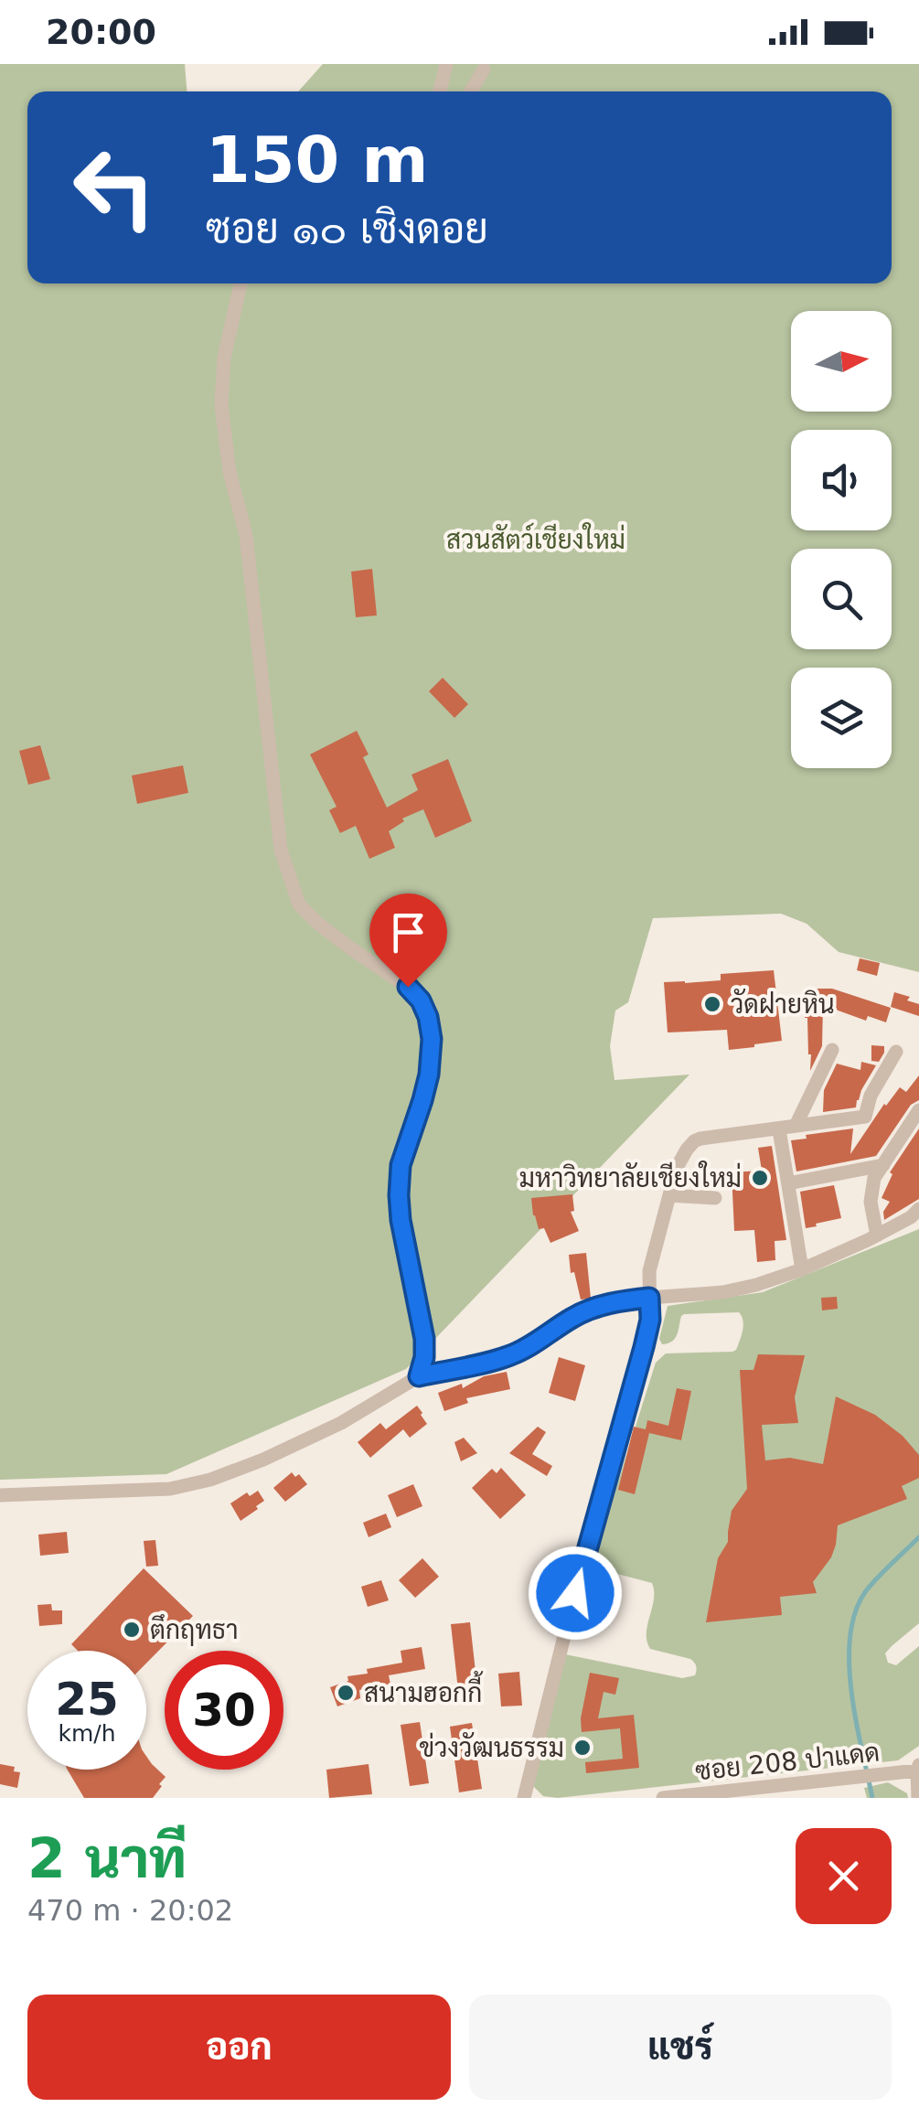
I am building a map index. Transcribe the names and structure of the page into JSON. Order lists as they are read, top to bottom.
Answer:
{
  "streets": {
    "street": ["ซอย 208 ปาแดด"]
  },
  "parks": ["สวนสัตว์เชียงใหม่"],
  "places": [
    "วัดฝายหิน",
    "มหาวิทยาลัยเชียงใหม่",
    "ตึกฤทธา",
    "สนามฮอกกี้",
    "ข่วงวัฒนธรรม"
  ],
  "north": "right",
  "page": {
    "status": "20:00",
    "turn": ["150 m", "ซอย ๑๐ เชิงดอย"],
    "speed": "25 km/h",
    "limit": "30",
    "heading": ["2 นาที", "470 m · 20:02"],
    "buttons": ["ออก", "แชร์"]
  }
}
